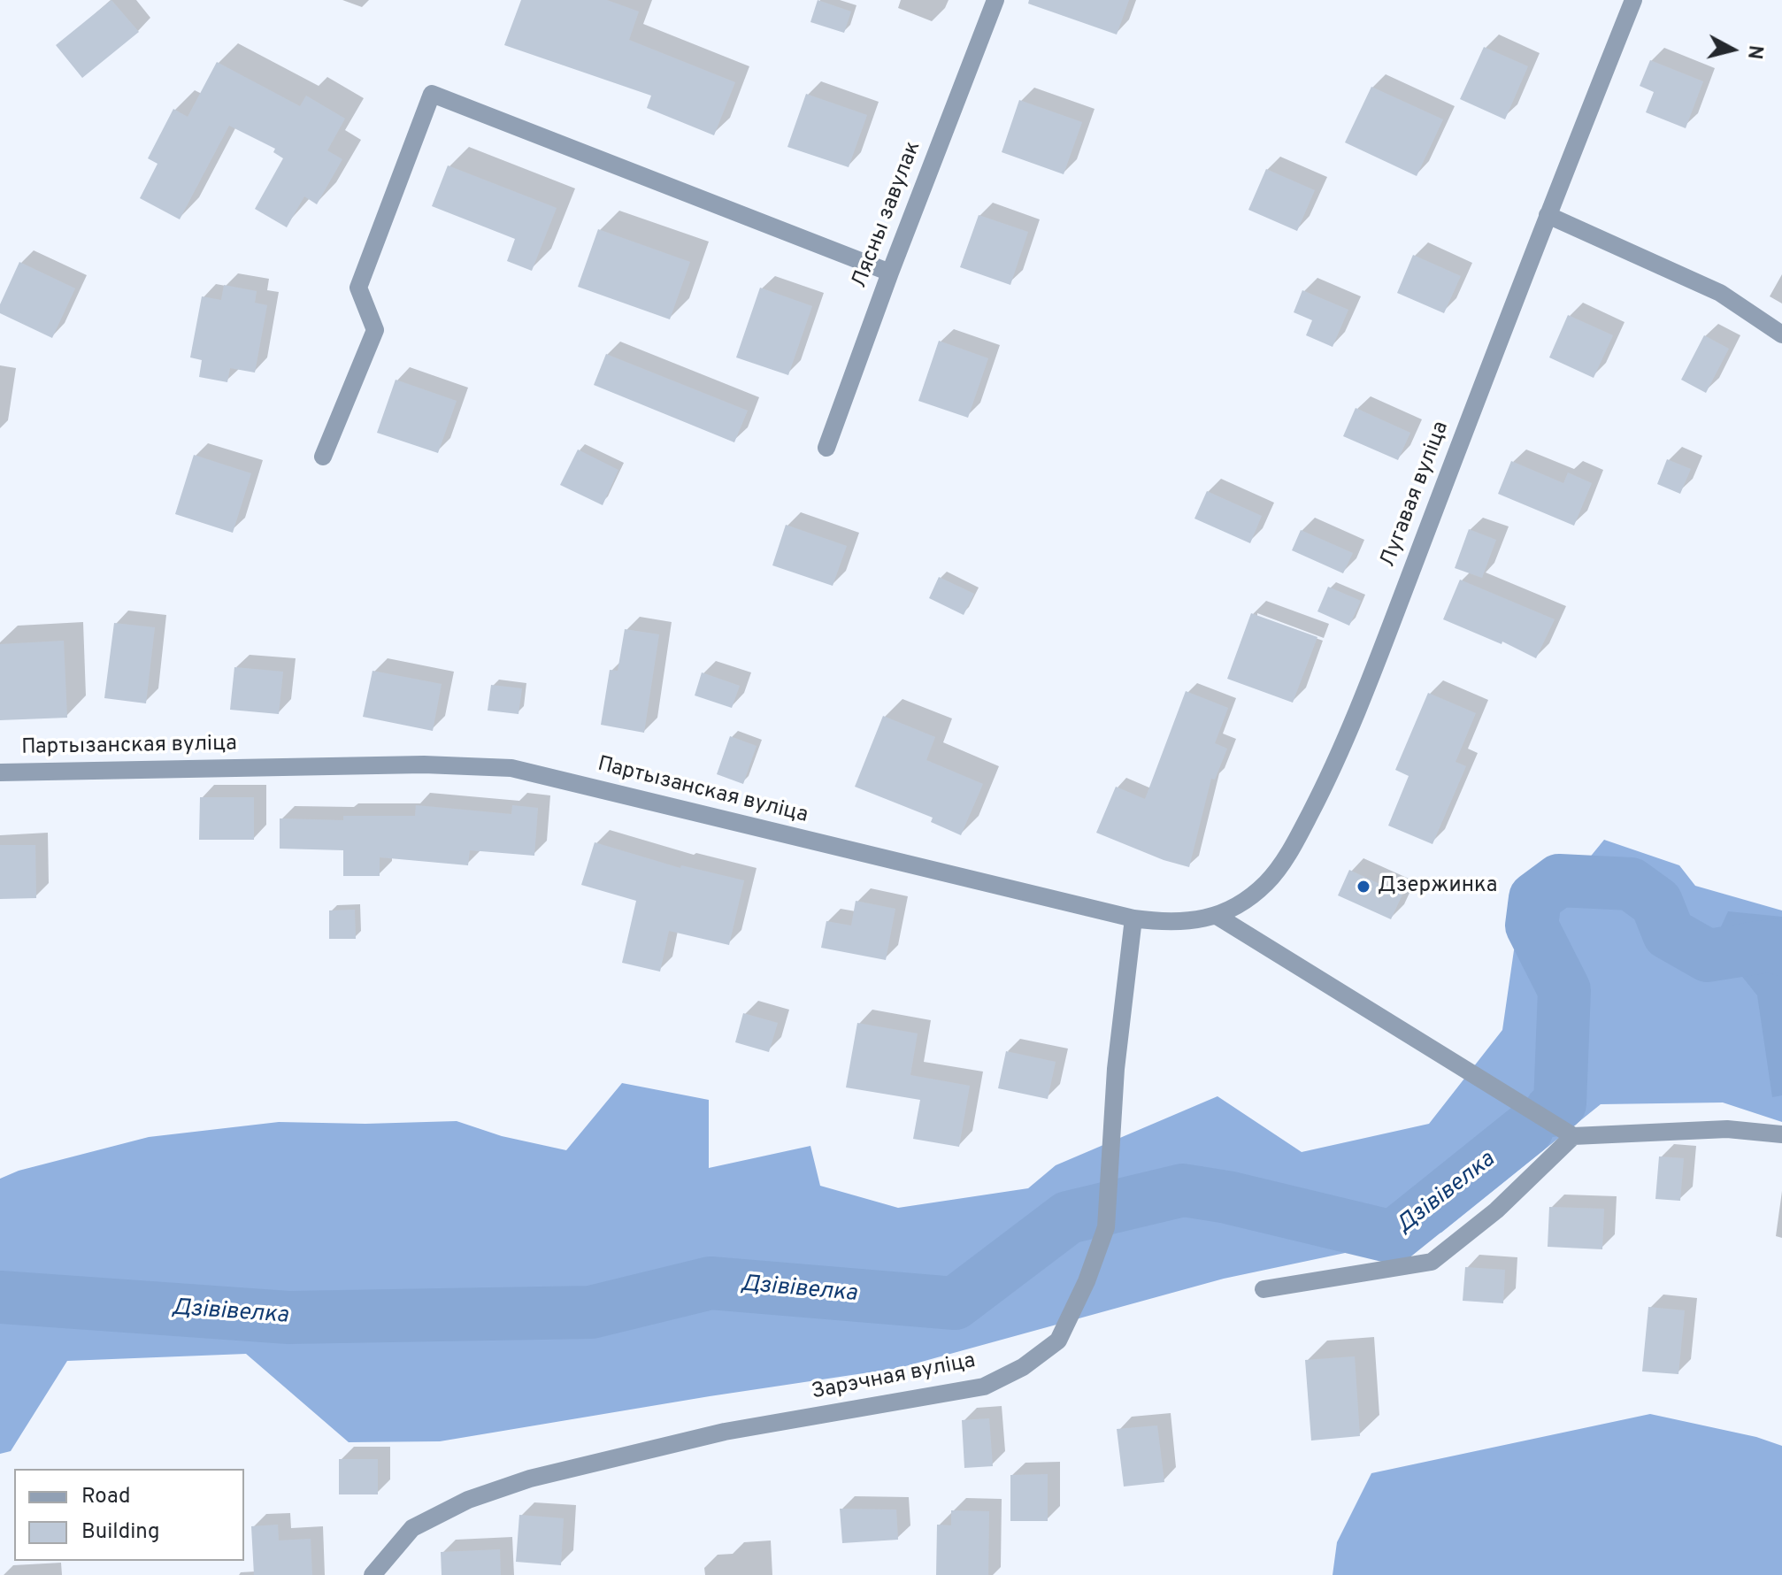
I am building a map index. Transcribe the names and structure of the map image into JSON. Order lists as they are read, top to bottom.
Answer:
{
  "streets": {
    "street": [
      "Лясны завулак",
      "Лугавая вуліца",
      "Партызанская вуліца",
      "Зарэчная вуліца"
    ]
  },
  "crossings": [
    ["Лугавая вуліца", "Партызанская вуліца"],
    ["Партызанская вуліца", "Зарэчная вуліца"]
  ],
  "water": ["Дзівівелка"],
  "places": ["Дзержинка"],
  "legend": ["Road", "Building"],
  "north": "right"
}
